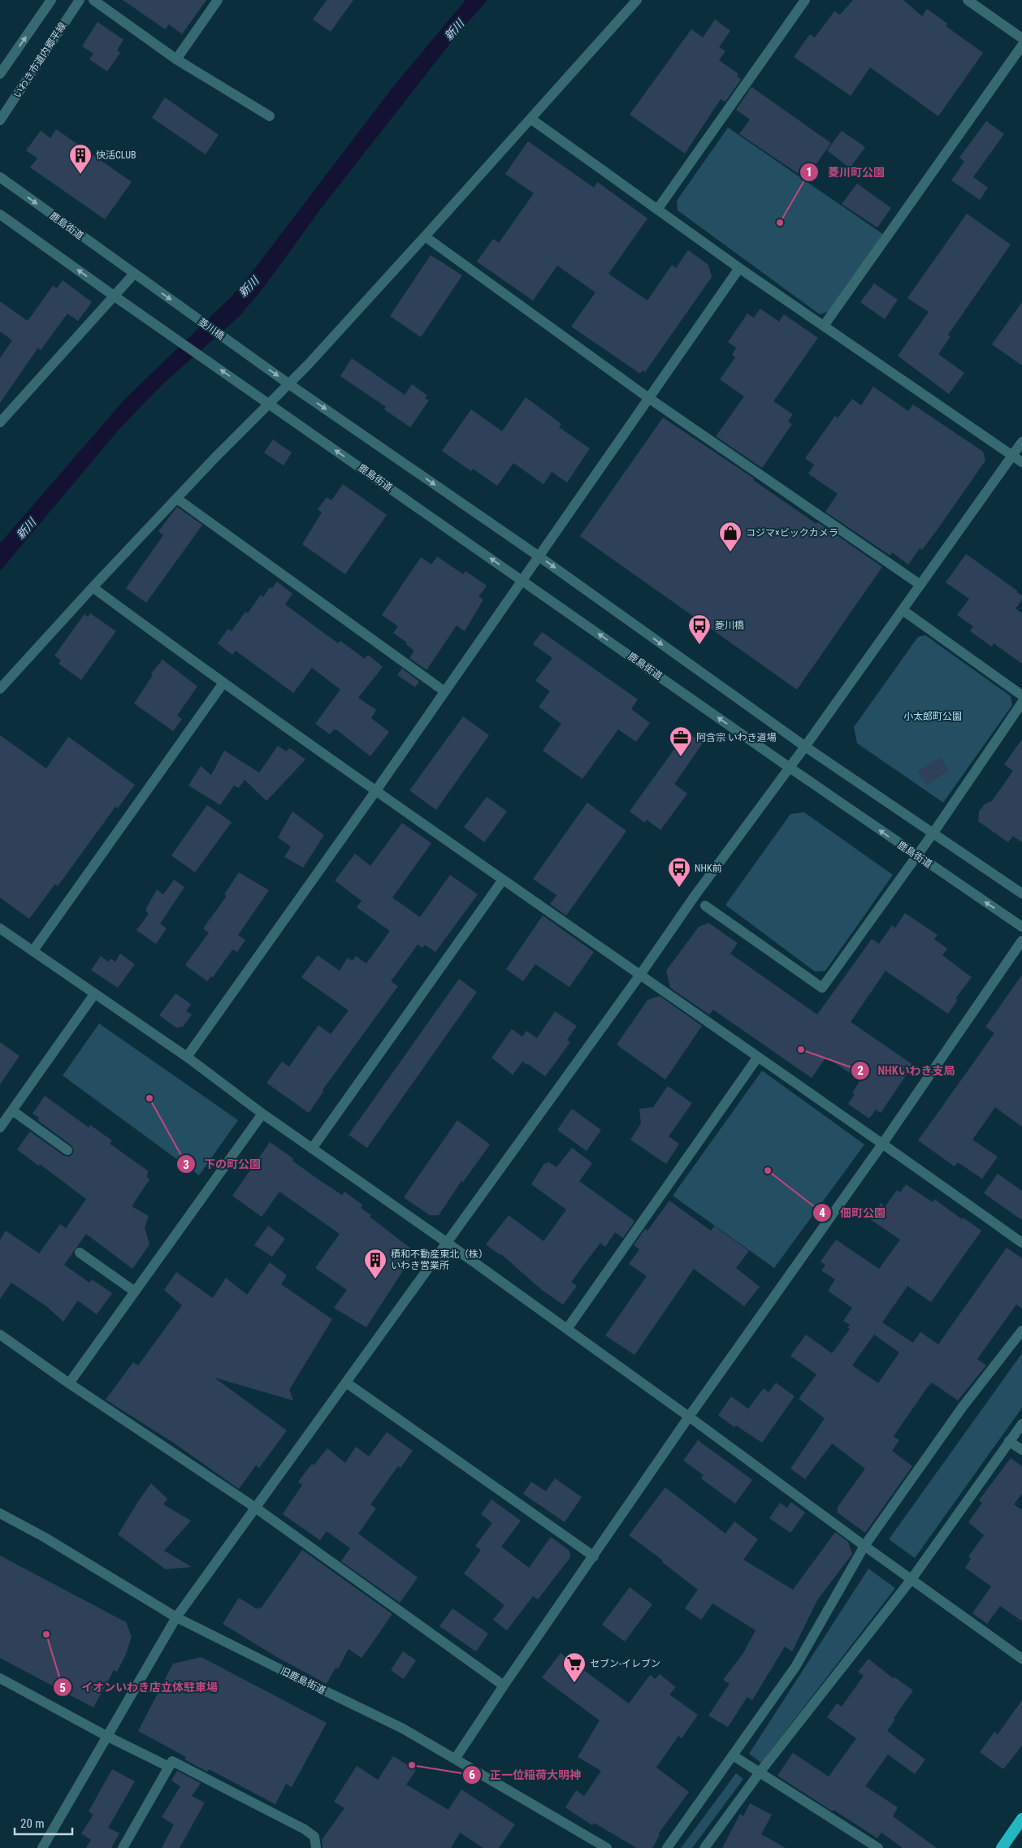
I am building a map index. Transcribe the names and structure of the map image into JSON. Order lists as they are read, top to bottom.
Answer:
{
  "streets": {
    "street": [
      "いわき市道内郷平線",
      "鹿島街道",
      "菱川橋",
      "旧鹿島街道"
    ]
  },
  "crossings": [
    ["鹿島街道", "菱川橋"]
  ],
  "water": ["新川"],
  "parks": ["小太郎町公園"],
  "places": {
    "building": ["快活CLUB", "積和不動産東北（株） いわき営業所"],
    "other": [
      "菱川町公園",
      "NHKいわき支局",
      "下の町公園",
      "佃町公園",
      "イオンいわき店立体駐車場",
      "正一位稲荷大明神"
    ],
    "shop": ["コジマ×ビックカメラ"],
    "bus stop": ["菱川橋", "NHK前"],
    "office": ["阿含宗 いわき道場"],
    "supermarket": ["セブン-イレブン"]
  },
  "scale_bar": "20 m"
}
